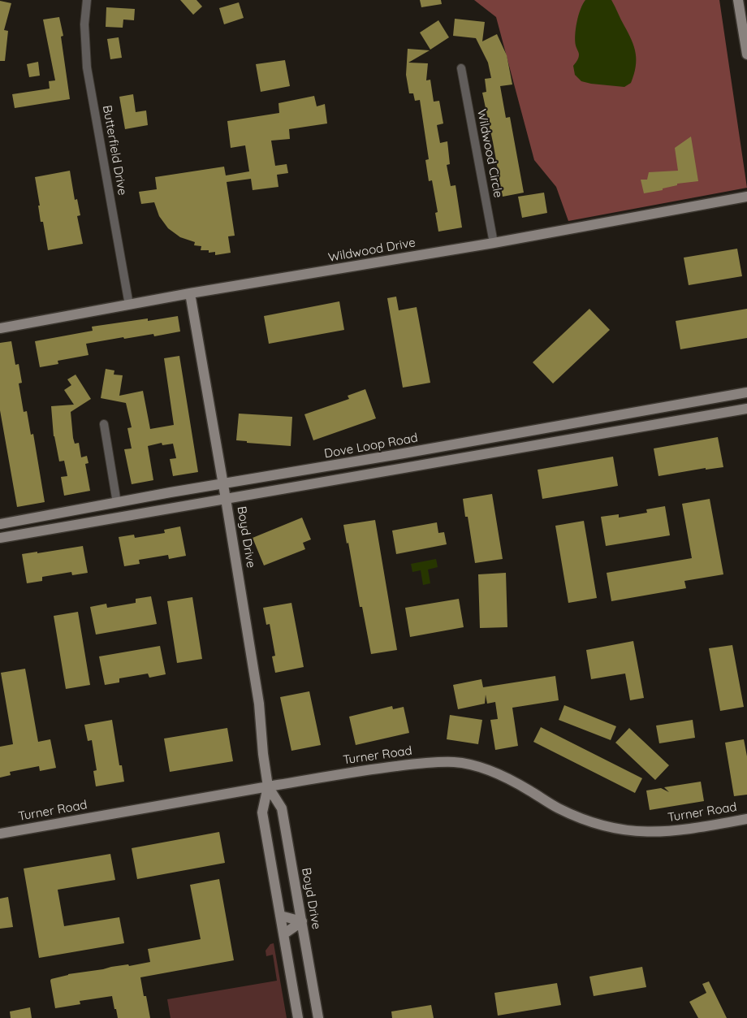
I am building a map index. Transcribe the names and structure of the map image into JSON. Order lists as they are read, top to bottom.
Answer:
{
  "streets": {
    "street": [
      "Butterfield Drive",
      "Wildwood Circle",
      "Wildwood Drive",
      "Dove Loop Road",
      "Boyd Drive",
      "Turner Road"
    ]
  },
  "crossings": [
    ["Butterfield Drive", "Wildwood Drive"],
    ["Wildwood Circle", "Wildwood Drive"],
    ["Wildwood Drive", "Boyd Drive"],
    ["Dove Loop Road", "Boyd Drive"],
    ["Boyd Drive", "Turner Road"]
  ]
}
